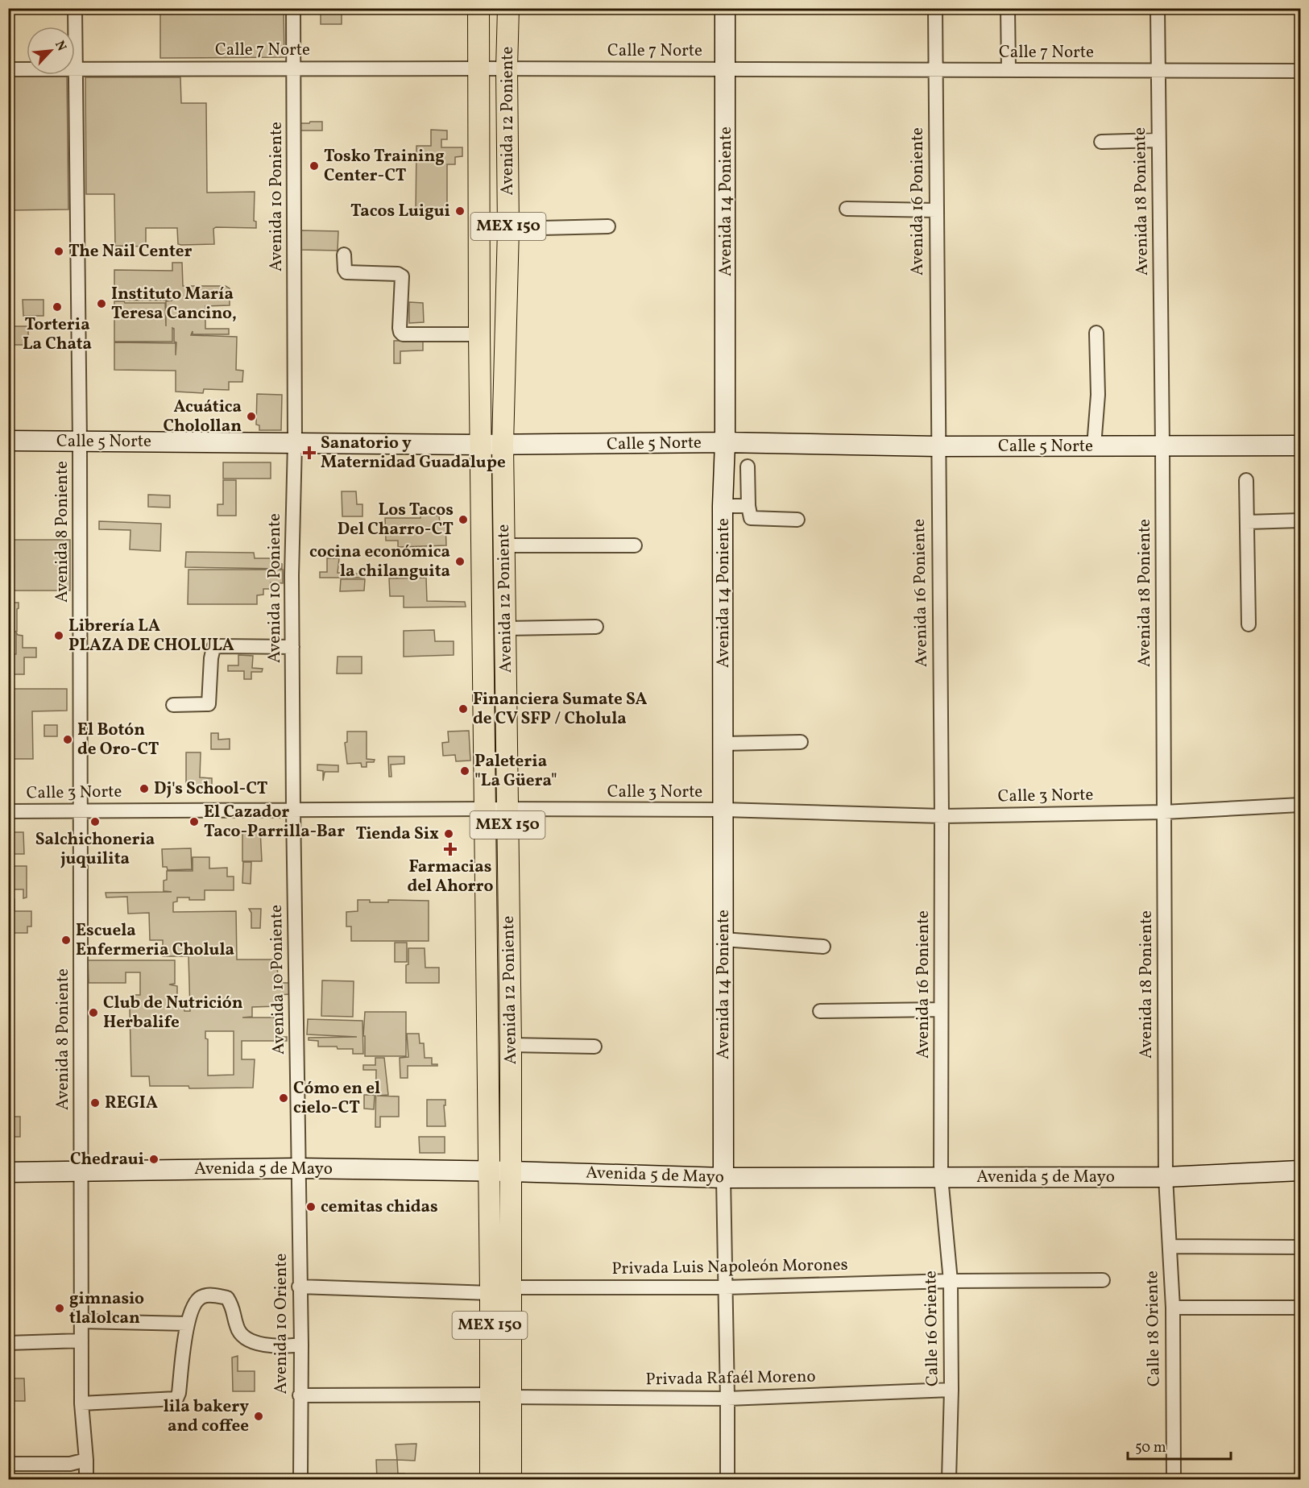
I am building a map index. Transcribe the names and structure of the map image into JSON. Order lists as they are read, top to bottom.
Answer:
{
  "streets": {
    "main road": ["Avenida 12 Poniente", "MEX 150"],
    "street": [
      "Calle 7 Norte",
      "Avenida 10 Poniente",
      "Avenida 14 Poniente",
      "Avenida 16 Poniente",
      "Avenida 18 Poniente",
      "Calle 5 Norte",
      "Avenida 8 Poniente",
      "Calle 3 Norte",
      "Avenida 5 de Mayo",
      "Privada Luis Napoleón Morones",
      "Avenida 10 Oriente",
      "Calle 16 Oriente",
      "Calle 18 Oriente",
      "Privada Rafaél Moreno"
    ]
  },
  "crossings": [
    ["Calle 7 Norte", "Avenida 12 Poniente"],
    ["Calle 7 Norte", "Avenida 10 Poniente"],
    ["Calle 7 Norte", "Avenida 14 Poniente"],
    ["Calle 7 Norte", "Avenida 16 Poniente"],
    ["Calle 7 Norte", "Avenida 18 Poniente"],
    ["Calle 7 Norte", "Avenida 8 Poniente"],
    ["Avenida 12 Poniente", "Calle 5 Norte"],
    ["Avenida 12 Poniente", "Calle 3 Norte"],
    ["Avenida 12 Poniente", "Avenida 5 de Mayo"],
    ["Avenida 12 Poniente", "Privada Luis Napoleón Morones"],
    ["Avenida 12 Poniente", "Privada Rafaél Moreno"],
    ["Avenida 10 Poniente", "Calle 5 Norte"],
    ["Avenida 10 Poniente", "Calle 3 Norte"],
    ["Avenida 10 Poniente", "Avenida 5 de Mayo"],
    ["Avenida 10 Poniente", "Avenida 10 Oriente"],
    ["Avenida 14 Poniente", "Calle 5 Norte"],
    ["Avenida 14 Poniente", "Calle 3 Norte"],
    ["Avenida 14 Poniente", "Avenida 5 de Mayo"],
    ["Avenida 16 Poniente", "Calle 5 Norte"],
    ["Avenida 16 Poniente", "Calle 3 Norte"],
    ["Avenida 16 Poniente", "Avenida 5 de Mayo"],
    ["Avenida 16 Poniente", "Calle 16 Oriente"],
    ["Avenida 18 Poniente", "Calle 5 Norte"],
    ["Avenida 18 Poniente", "Calle 3 Norte"],
    ["Avenida 18 Poniente", "Avenida 5 de Mayo"],
    ["Avenida 18 Poniente", "Calle 18 Oriente"],
    ["Calle 5 Norte", "Avenida 8 Poniente"],
    ["Avenida 8 Poniente", "Calle 3 Norte"],
    ["Avenida 8 Poniente", "Avenida 5 de Mayo"],
    ["Avenida 5 de Mayo", "Avenida 10 Oriente"],
    ["Avenida 5 de Mayo", "Calle 16 Oriente"],
    ["Avenida 5 de Mayo", "Calle 18 Oriente"],
    ["Privada Luis Napoleón Morones", "Avenida 10 Oriente"],
    ["Privada Luis Napoleón Morones", "Calle 16 Oriente"],
    ["Calle 16 Oriente", "Privada Rafaél Moreno"]
  ],
  "places": {
    "other": [
      "Tosko Training Center-CT",
      "Tacos Luigui",
      "The Nail Center",
      "Instituto María Teresa Cancino,",
      "Torteria La Chata",
      "Acuática Cholollan",
      "Los Tacos Del Charro-CT",
      "cocina económica la chilanguita",
      "Librería LA PLAZA DE CHOLULA",
      "Financiera Sumate SA de CV SFP / Cholula",
      "El Botón de Oro-CT",
      "Paleteria \"La Güera\"",
      "Dj's School-CT",
      "Salchichoneria juquilita",
      "El Cazador Taco-Parrilla-Bar",
      "Tienda Six",
      "Escuela Enfermeria Cholula",
      "Club de Nutrición Herbalife",
      "Cómo en el cielo-CT",
      "REGIA",
      "Chedraui",
      "cemitas chidas",
      "gimnasio tlalolcan",
      "lila bakery and coffee"
    ],
    "health": ["Sanatorio y Maternidad Guadalupe", "Farmacias del Ahorro"]
  },
  "scale_bar": "50 m",
  "north": "top right"
}
